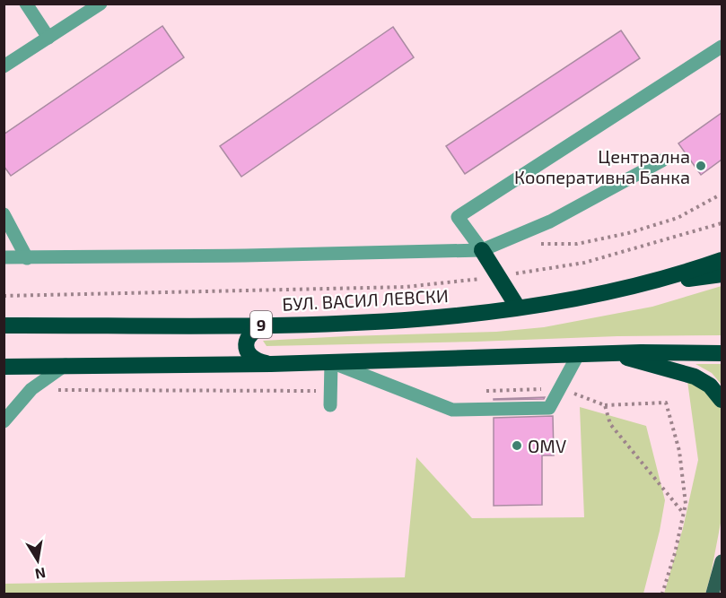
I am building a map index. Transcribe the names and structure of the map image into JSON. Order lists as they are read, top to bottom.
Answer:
{
  "streets": {
    "highway": ["БУЛ. ВАСИЛ ЛЕВСКИ", "9"]
  },
  "places": ["Централна Кооперативна Банка", "OMV"],
  "north": "bottom"
}
